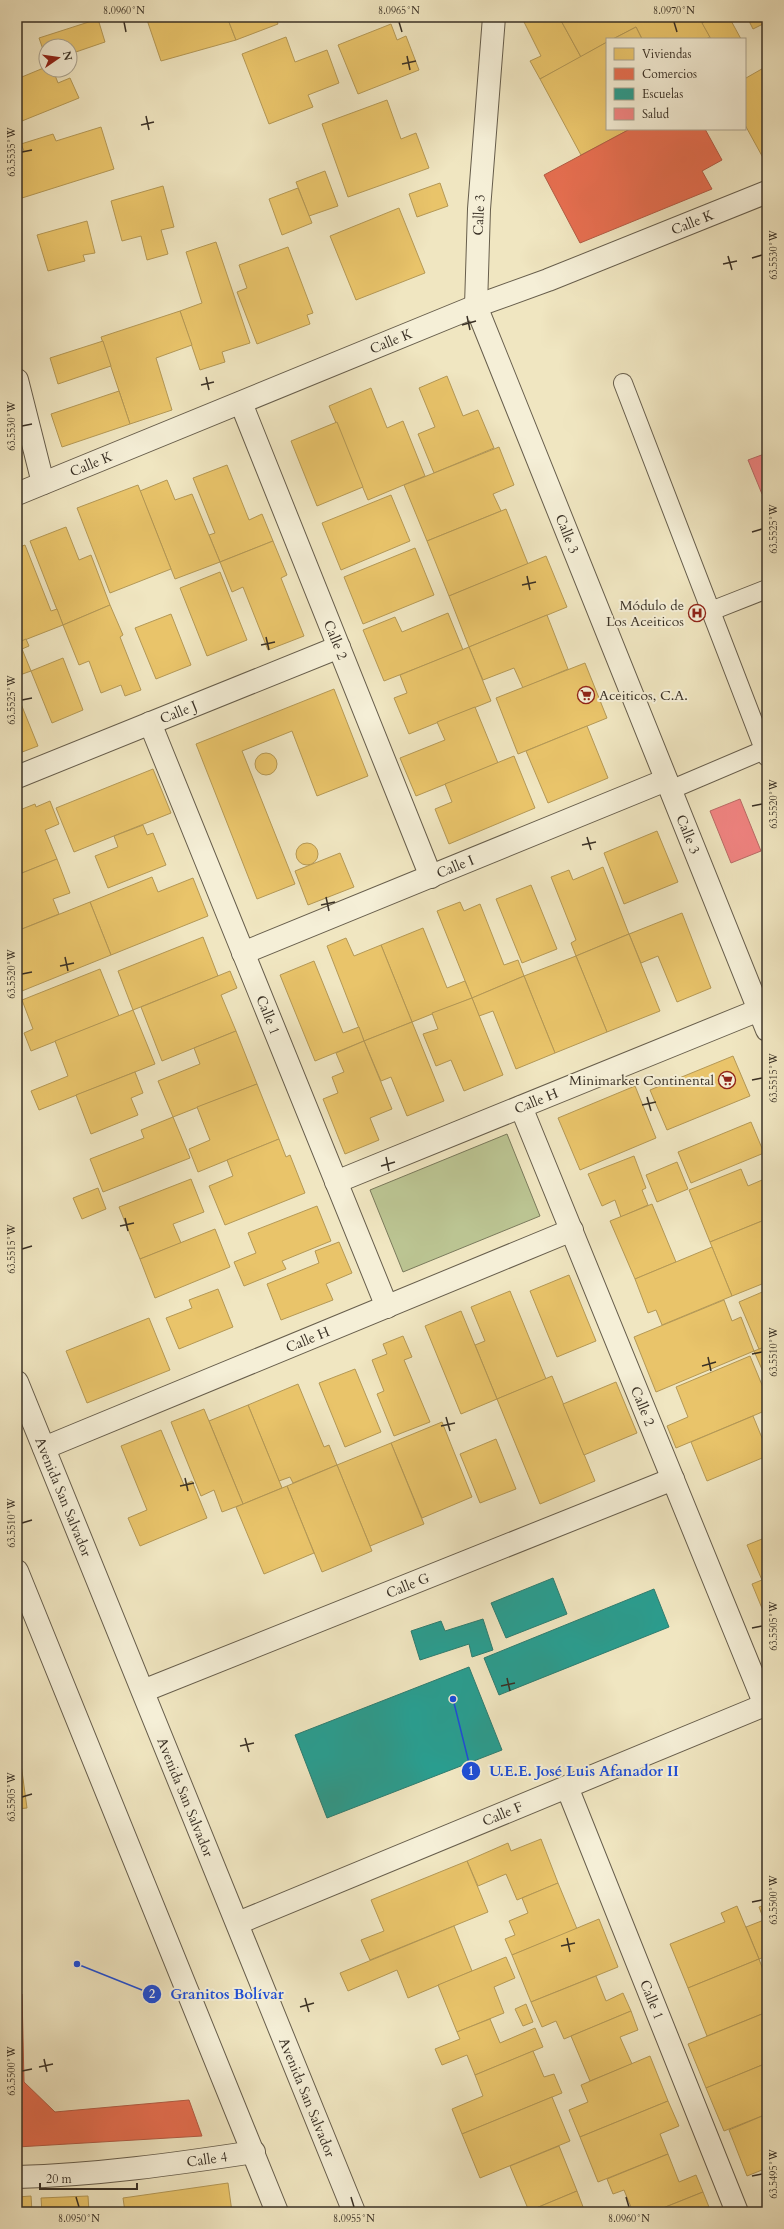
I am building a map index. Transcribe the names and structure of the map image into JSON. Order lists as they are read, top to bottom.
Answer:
{
  "streets": {
    "street": [
      "Calle 3",
      "Calle K",
      "Calle 2",
      "Calle J",
      "Calle I",
      "Calle 1",
      "Calle H",
      "Avenida San Salvador",
      "Calle G",
      "Calle F",
      "Calle 4"
    ]
  },
  "crossings": [
    ["Calle 3", "Calle K"],
    ["Calle 3", "Calle I"],
    ["Calle 3", "Calle H"],
    ["Calle K", "Calle 2"],
    ["Calle 2", "Calle J"],
    ["Calle 2", "Calle I"],
    ["Calle 2", "Calle H"],
    ["Calle 2", "Calle G"],
    ["Calle 2", "Calle F"],
    ["Calle J", "Calle 1"],
    ["Calle I", "Calle 1"],
    ["Calle 1", "Calle H"],
    ["Calle 1", "Calle F"],
    ["Calle H", "Avenida San Salvador"],
    ["Avenida San Salvador", "Calle G"],
    ["Avenida San Salvador", "Calle F"]
  ],
  "places": {
    "hospital": ["Módulo de Los Aceiticos"],
    "supermarket": ["Aceiticos, C.A.", "Minimarket Continental"],
    "other": ["U.E.E. José Luis Afanador II", "Granitos Bolívar"]
  },
  "legend": [
    "Viviendas",
    "Comercios",
    "Escuelas",
    "Salud"
  ],
  "scale_bar": "20 m",
  "north": "right",
  "coordinates": [
    "8.0960°N",
    "8.0965°N",
    "8.0970°N",
    "63.5535°W",
    "63.5530°W",
    "63.5525°W",
    "63.5520°W",
    "63.5515°W",
    "63.5510°W",
    "63.5505°W",
    "63.5500°W",
    "63.5495°W",
    "8.0950°N",
    "8.0955°N"
  ]
}
